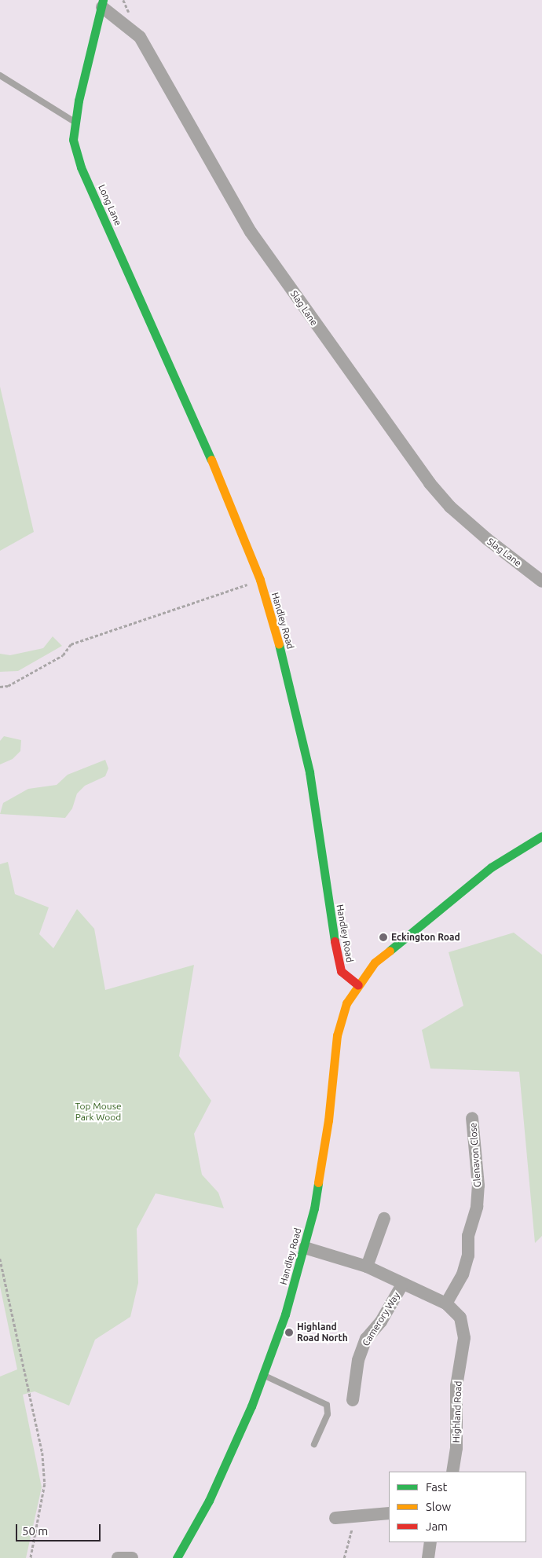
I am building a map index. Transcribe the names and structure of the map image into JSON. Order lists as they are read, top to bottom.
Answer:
{
  "streets": {
    "street": [
      "Long Lane",
      "Slag Lane",
      "Handley Road",
      "Glenavon Close",
      "Camerory Way",
      "Highland Road"
    ]
  },
  "crossings": [
    ["Long Lane", "Slag Lane"],
    ["Long Lane", "Handley Road"],
    ["Handley Road", "Highland Road"],
    ["Glenavon Close", "Highland Road"],
    ["Camerory Way", "Highland Road"]
  ],
  "parks": ["Top Mouse Park Wood"],
  "places": ["Eckington Road", "Highland Road North"],
  "legend": ["Fast", "Slow", "Jam"],
  "scale_bar": "50 m"
}
